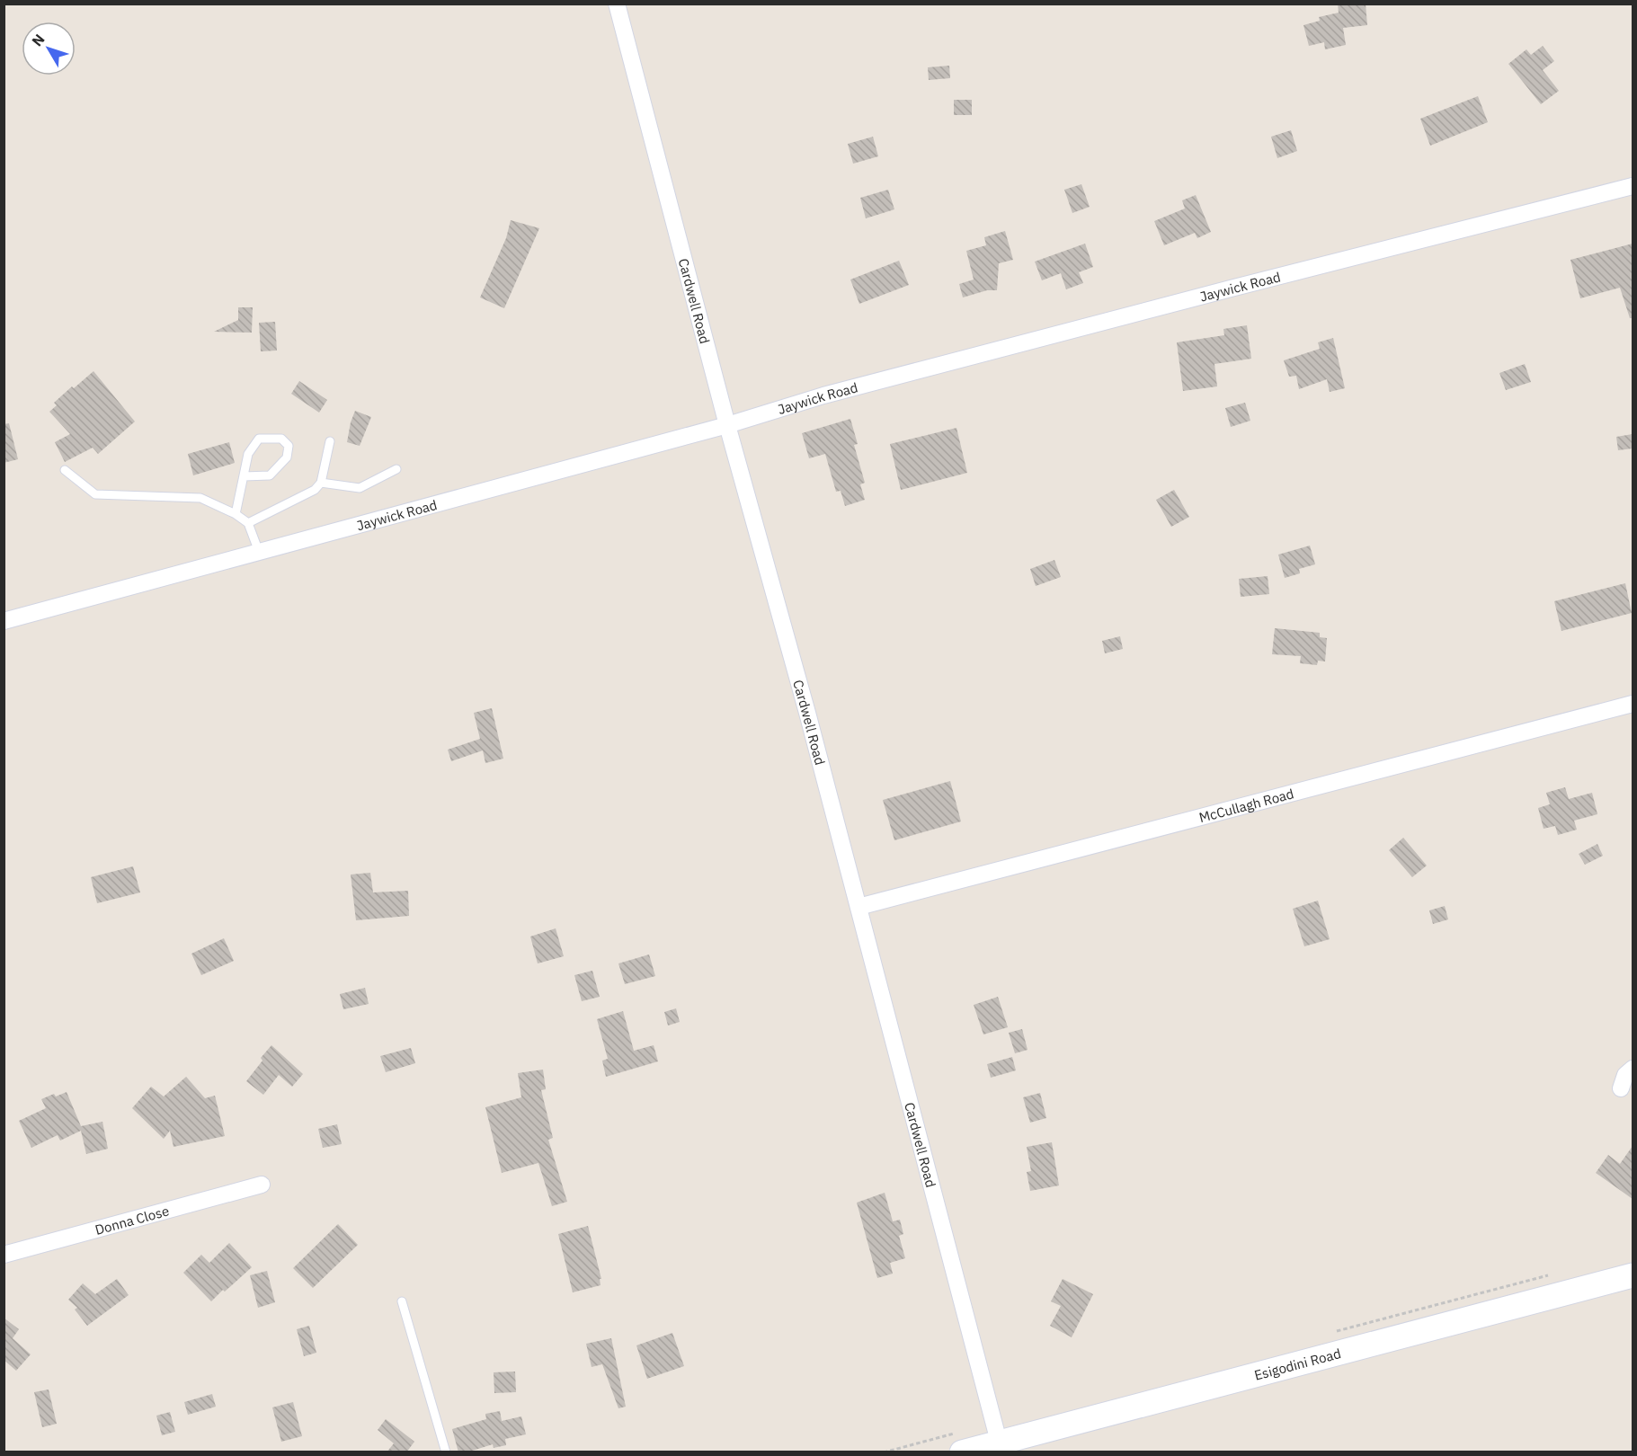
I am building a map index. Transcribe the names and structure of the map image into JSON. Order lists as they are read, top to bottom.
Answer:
{
  "streets": {
    "main road": ["Esigodini Road"],
    "street": [
      "Jaywick Road",
      "Cardwell Road",
      "McCullagh Road",
      "Donna Close"
    ]
  },
  "crossings": [
    ["Jaywick Road", "Cardwell Road"],
    ["Cardwell Road", "McCullagh Road"],
    ["Cardwell Road", "Esigodini Road"]
  ],
  "north": "top left"
}
